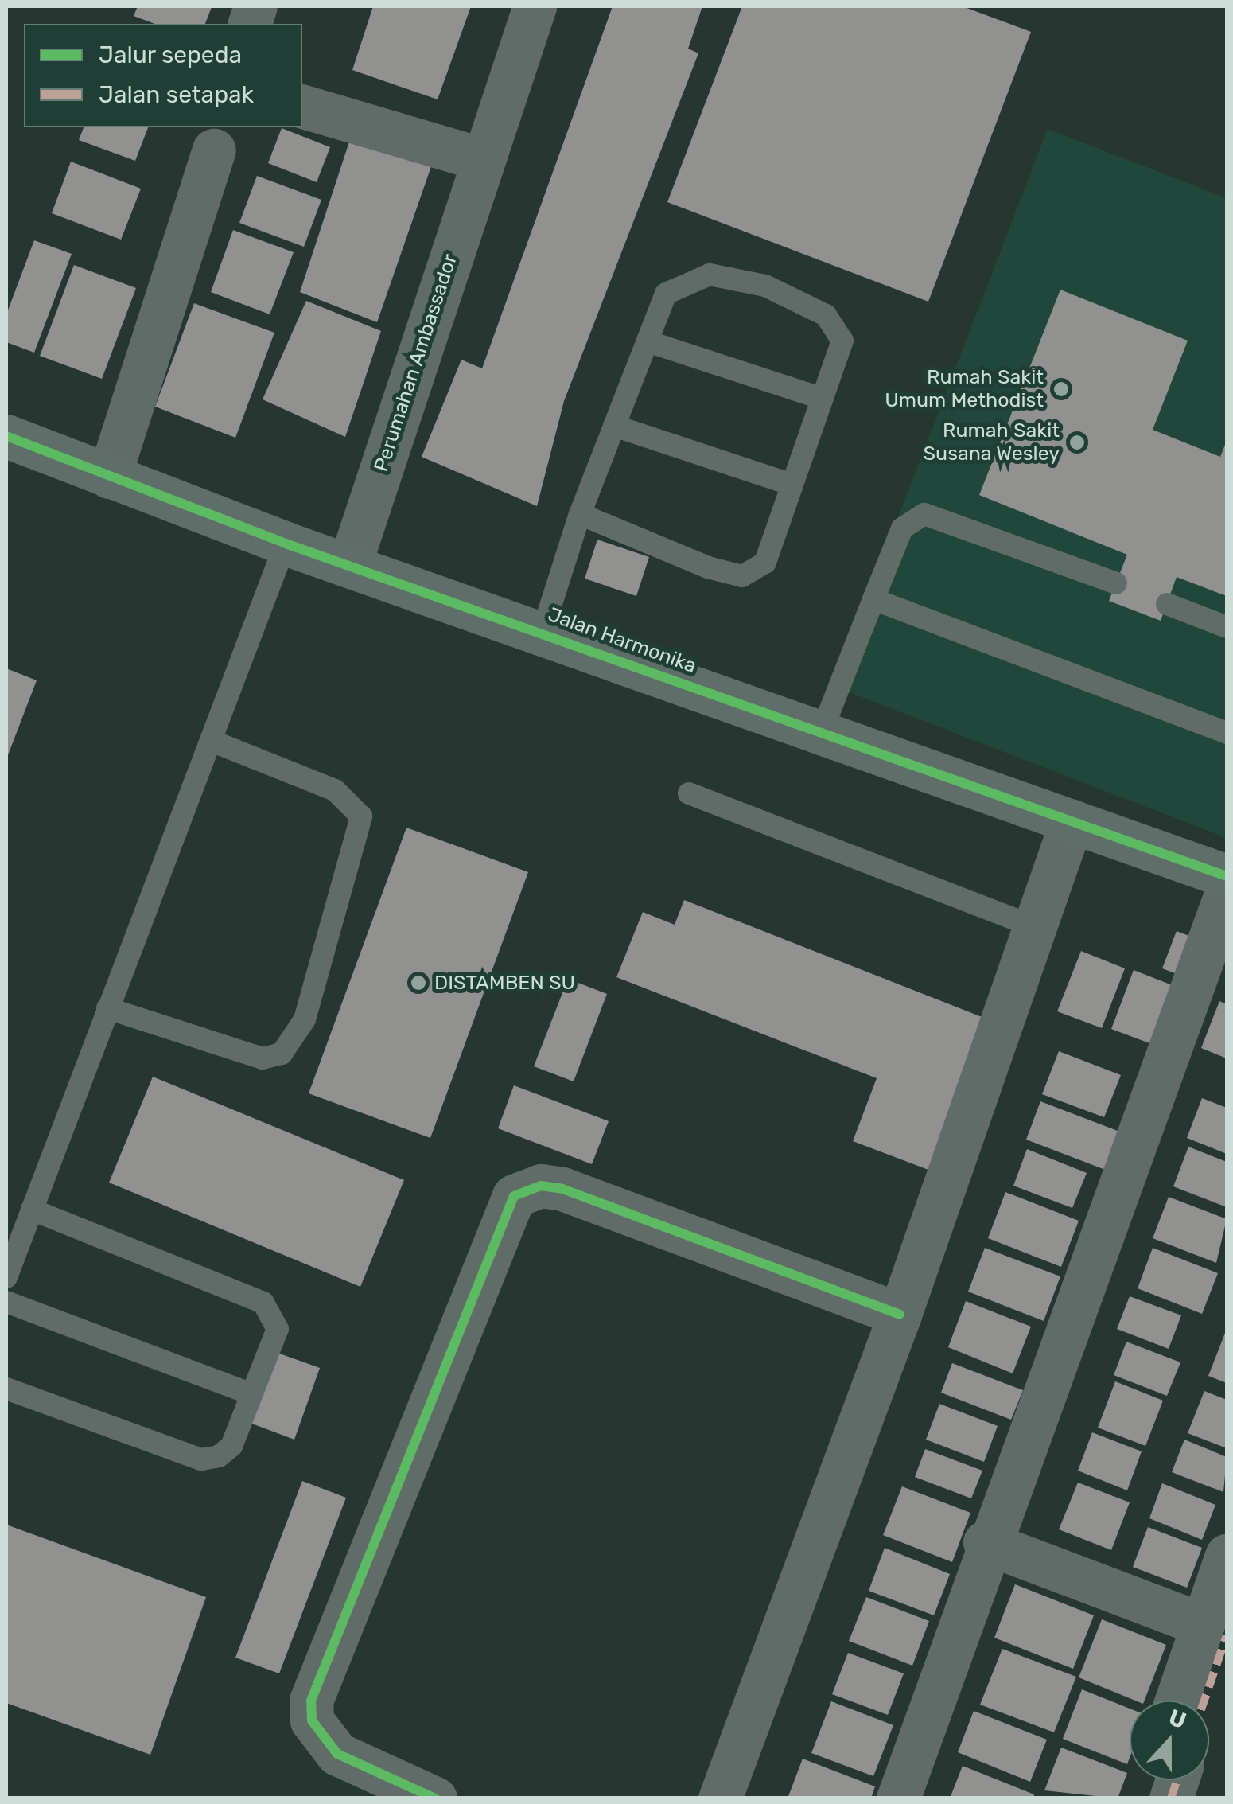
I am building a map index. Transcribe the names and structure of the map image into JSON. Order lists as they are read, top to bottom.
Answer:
{
  "streets": {
    "street": ["Perumahan Ambassador", "Jalan Harmonika"]
  },
  "crossings": [
    ["Perumahan Ambassador", "Jalan Harmonika"]
  ],
  "places": ["Rumah Sakit Umum Methodist", "Rumah Sakit Susana Wesley", "DISTAMBEN SU"],
  "legend": ["Jalur sepeda", "Jalan setapak"],
  "north": "top"
}
